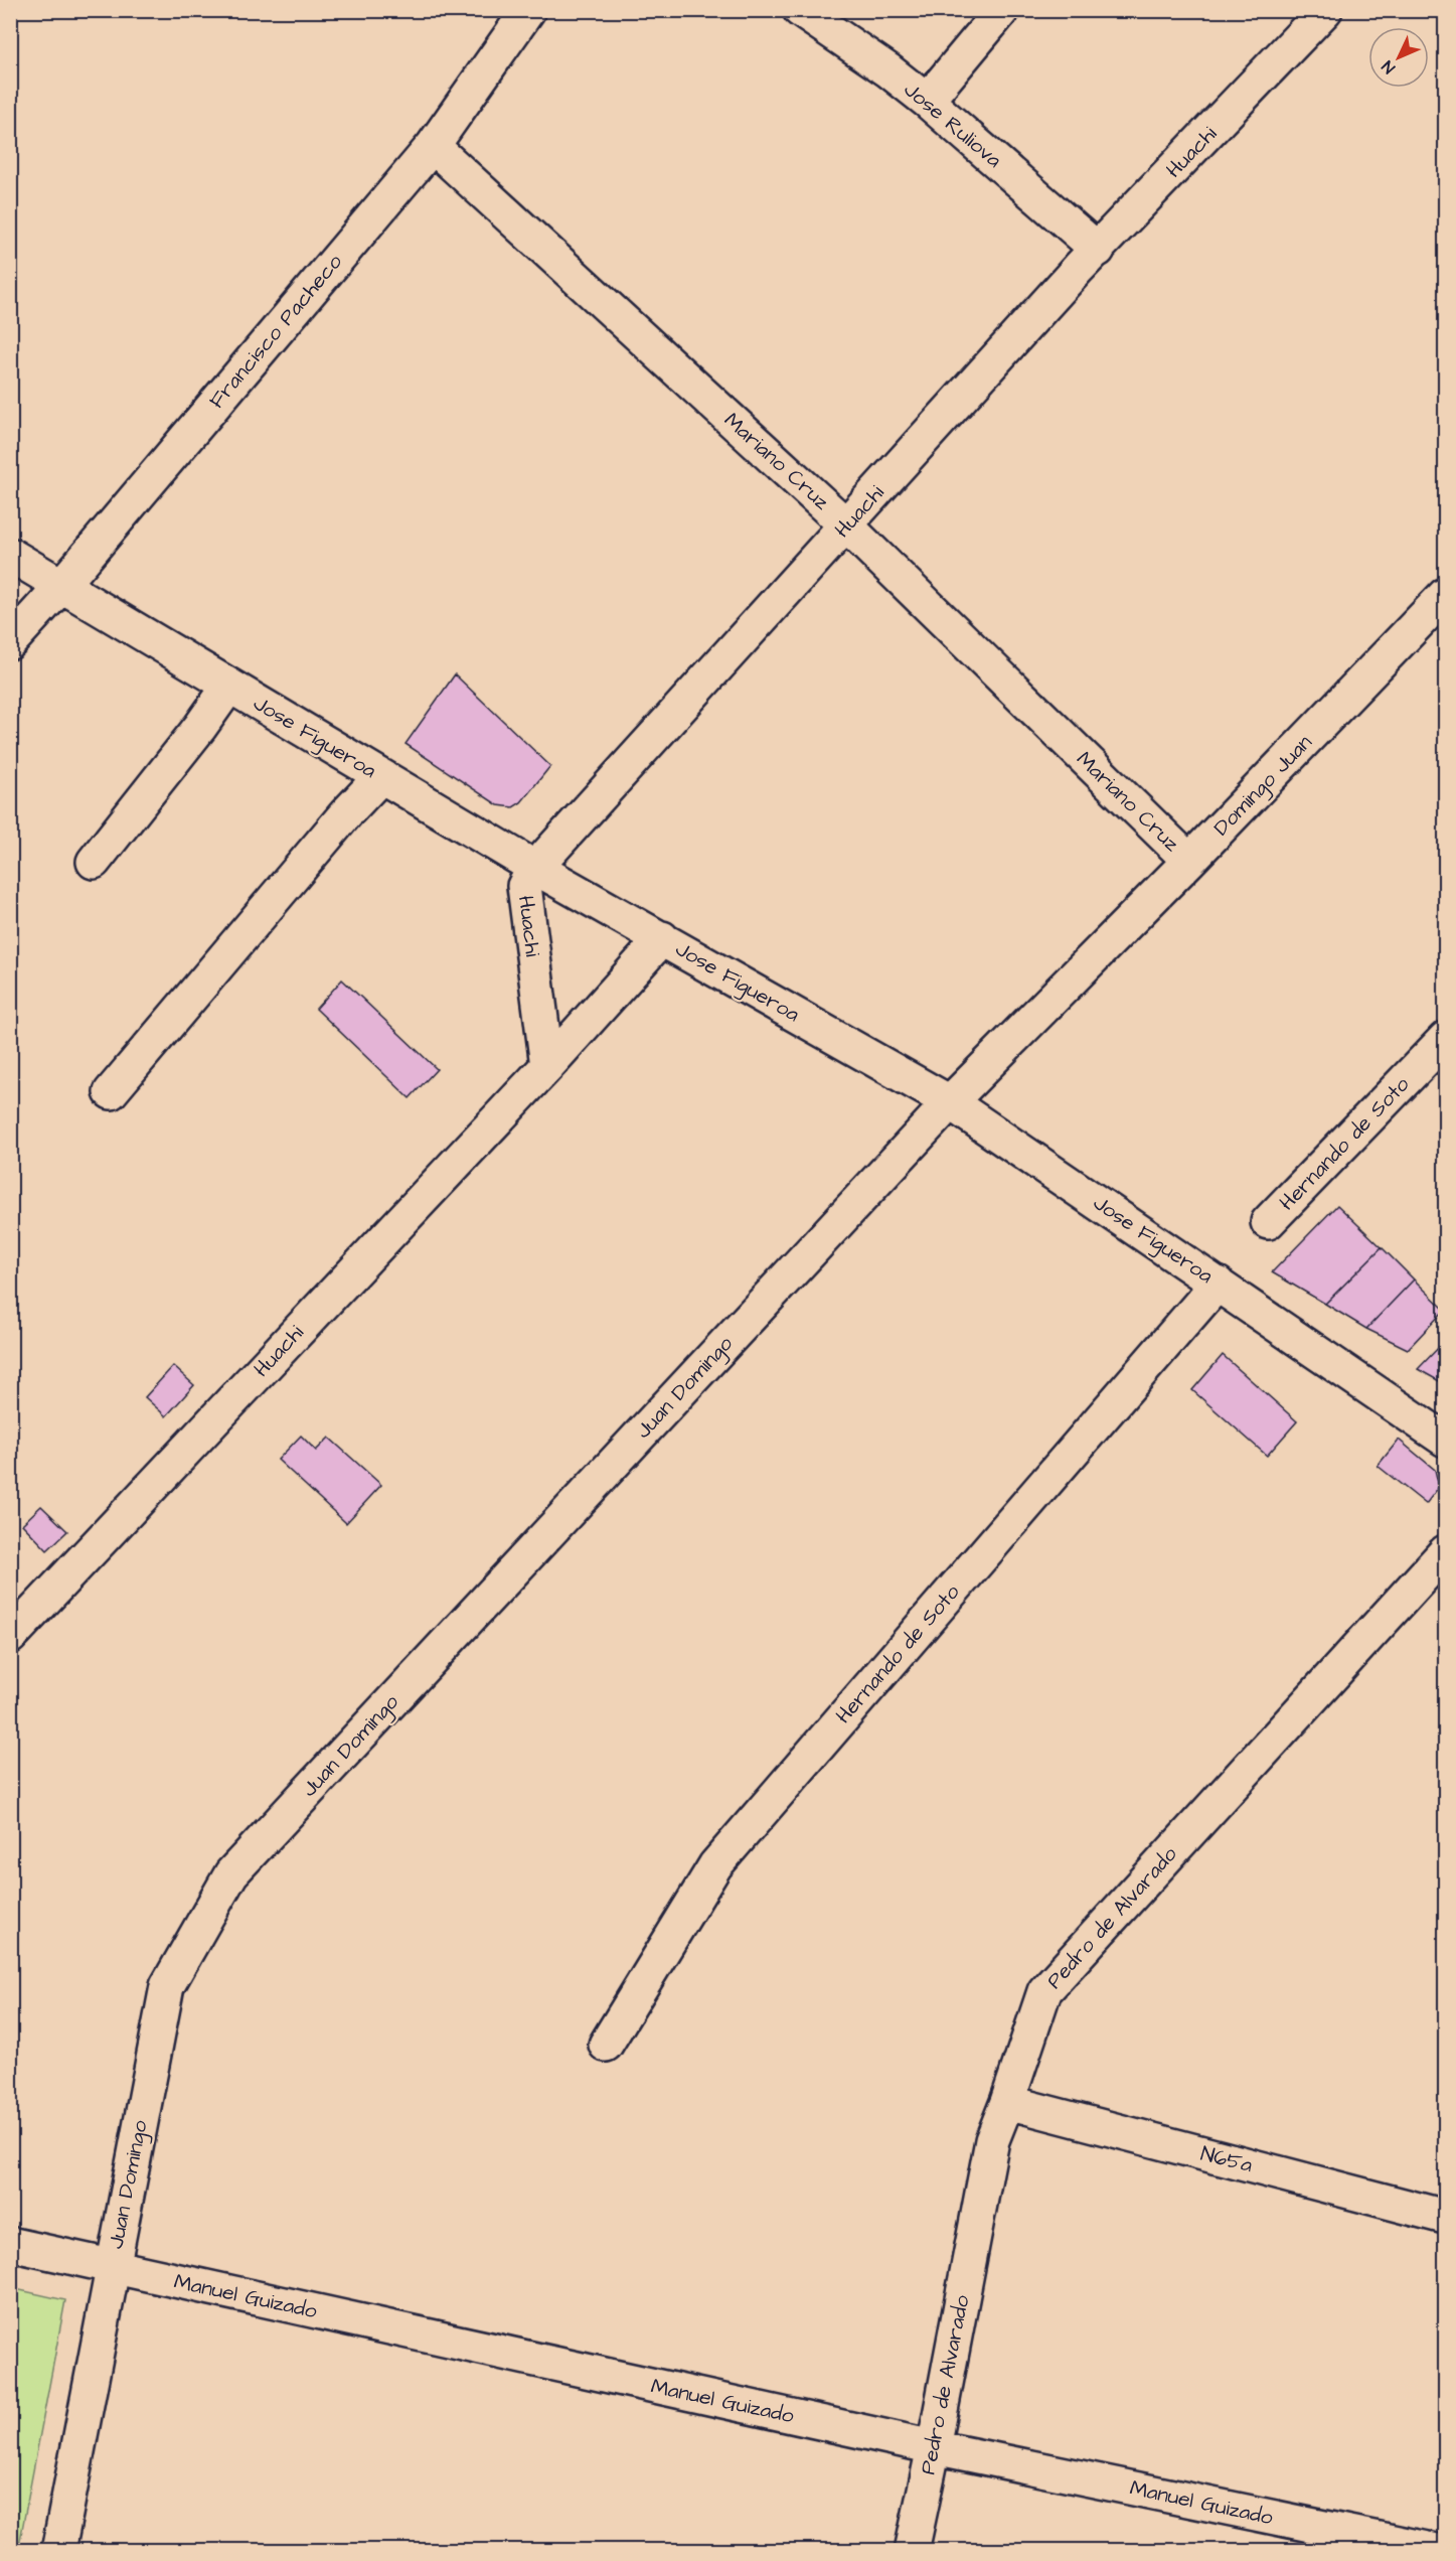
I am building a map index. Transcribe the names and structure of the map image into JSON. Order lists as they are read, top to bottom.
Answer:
{
  "streets": {
    "street": [
      "Jose Ruliova",
      "Huachi",
      "Francisco Pacheco",
      "Mariano Cruz",
      "Jose Figueroa",
      "Domingo Juan",
      "Hernando de Soto",
      "Juan Domingo",
      "Pedro de Alvarado",
      "N65a",
      "Manuel Guizado"
    ]
  },
  "crossings": [
    ["Jose Ruliova", "Huachi"],
    ["Huachi", "Mariano Cruz"],
    ["Huachi", "Jose Figueroa"],
    ["Francisco Pacheco", "Mariano Cruz"],
    ["Francisco Pacheco", "Jose Figueroa"],
    ["Mariano Cruz", "Domingo Juan"],
    ["Jose Figueroa", "Domingo Juan"],
    ["Jose Figueroa", "Hernando de Soto"],
    ["Jose Figueroa", "Juan Domingo"],
    ["Domingo Juan", "Juan Domingo"],
    ["Juan Domingo", "Manuel Guizado"],
    ["Pedro de Alvarado", "N65a"],
    ["Pedro de Alvarado", "Manuel Guizado"]
  ],
  "north": "bottom left"
}
